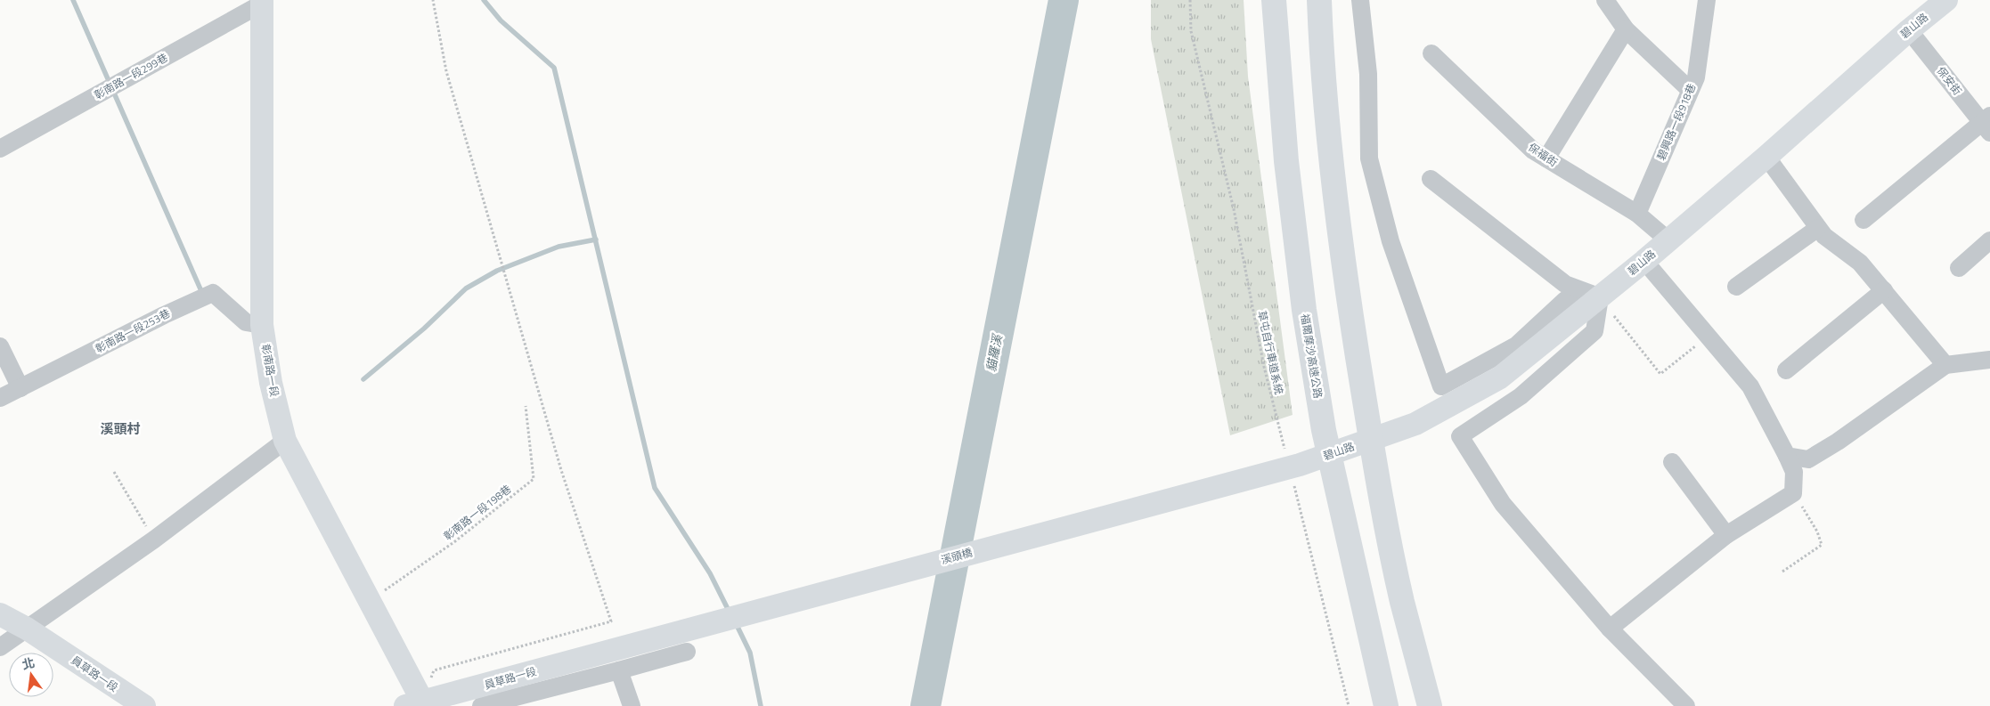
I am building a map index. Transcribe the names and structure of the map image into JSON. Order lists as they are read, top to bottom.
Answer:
{
  "streets": {
    "highway": ["福爾摩沙高速公路"],
    "main road": [
      "碧山路",
      "彰南路一段",
      "溪頭橋",
      "員草路一段"
    ],
    "street": [
      "彰南路一段299巷",
      "保安街",
      "碧興路一段918巷",
      "保福街",
      "彰南路一段253巷"
    ],
    "path": ["草屯自行車道系統", "彰南路一段198巷"]
  },
  "crossings": [
    ["碧山路", "保安街"],
    ["碧山路", "保福街"],
    ["碧山路", "草屯自行車道系統"],
    ["碧山路", "溪頭橋"],
    ["彰南路一段299巷", "彰南路一段"],
    ["碧興路一段918巷", "保福街"],
    ["彰南路一段253巷", "彰南路一段"],
    ["草屯自行車道系統", "溪頭橋"],
    ["彰南路一段", "彰南路一段198巷"],
    ["彰南路一段", "員草路一段"],
    ["溪頭橋", "員草路一段"]
  ],
  "districts": ["溪頭村"],
  "water": ["貓羅溪"],
  "north": "top"
}
